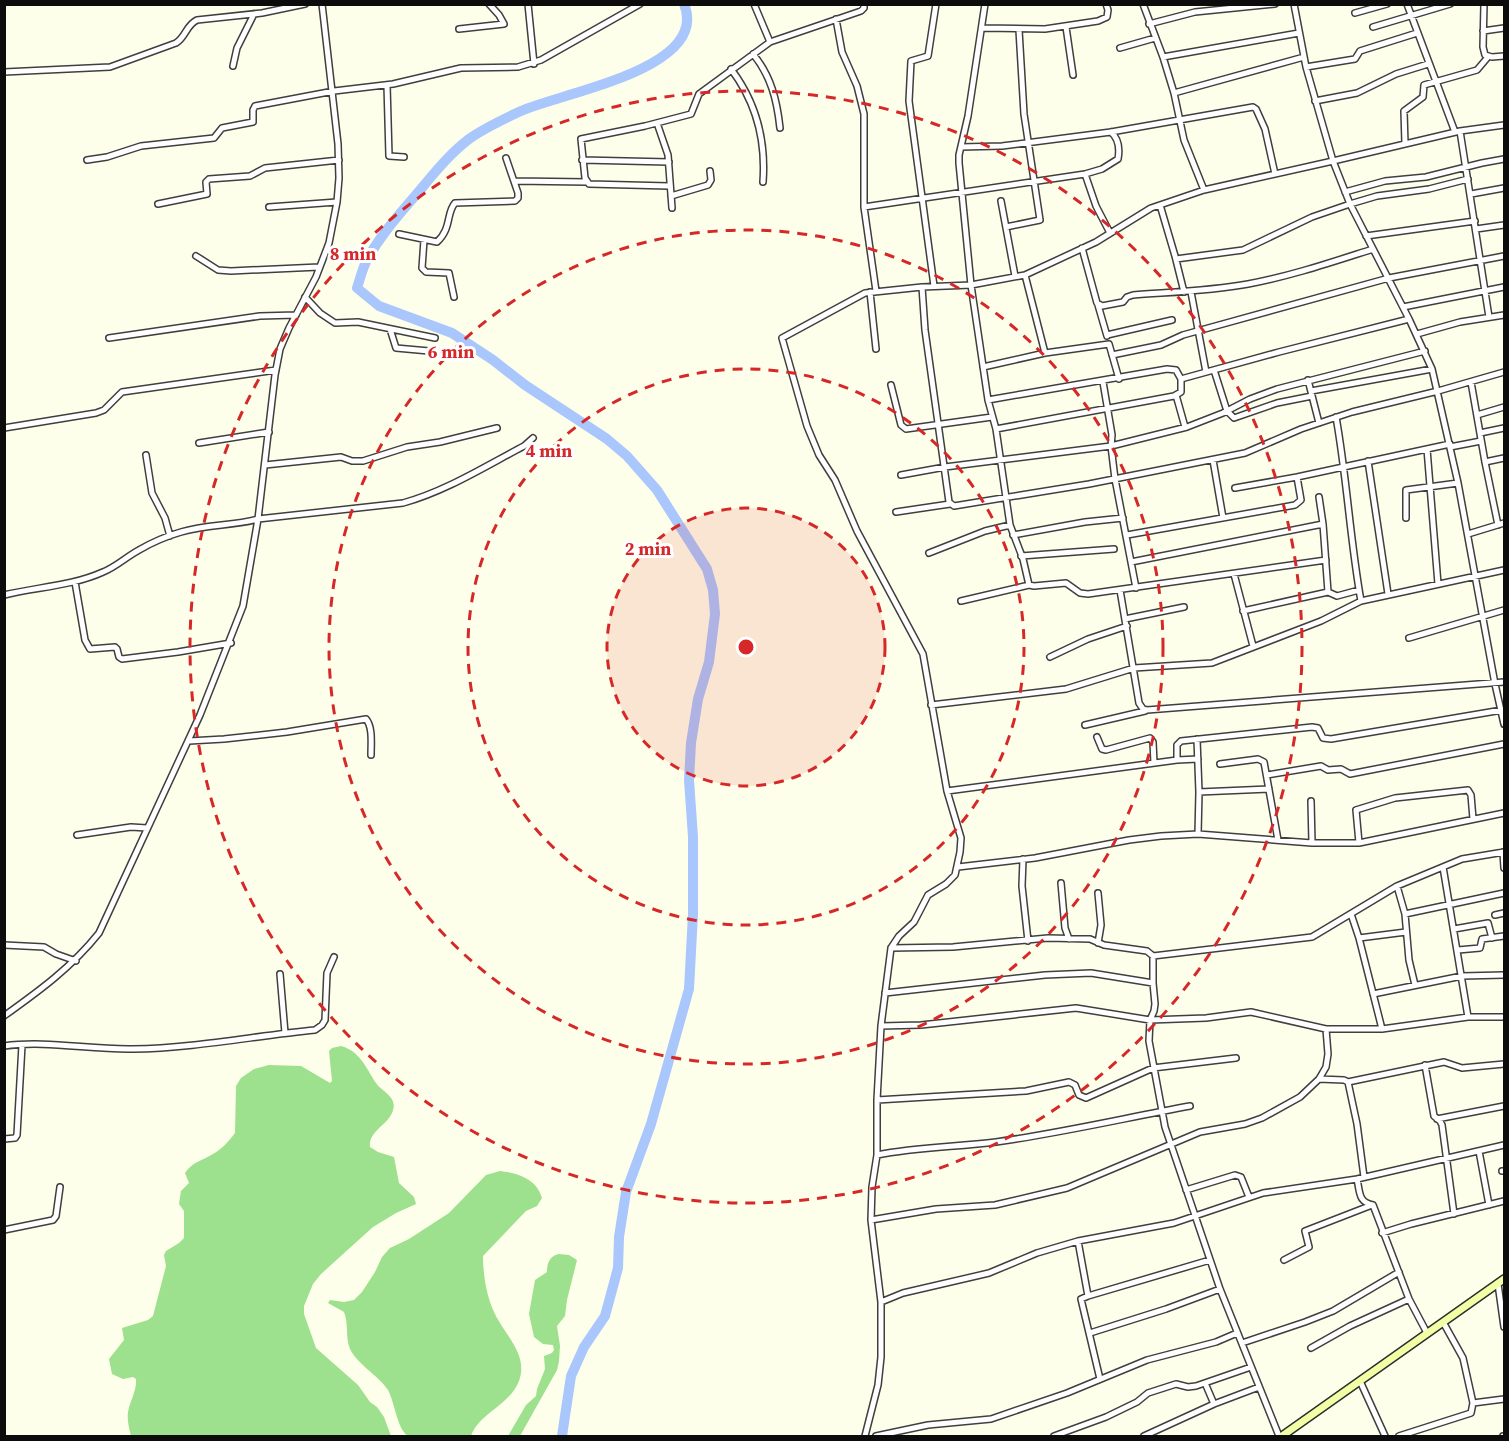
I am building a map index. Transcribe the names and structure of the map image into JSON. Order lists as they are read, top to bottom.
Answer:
{
  "rings": [
    "8 min",
    "6 min",
    "4 min",
    "2 min"
  ]
}
